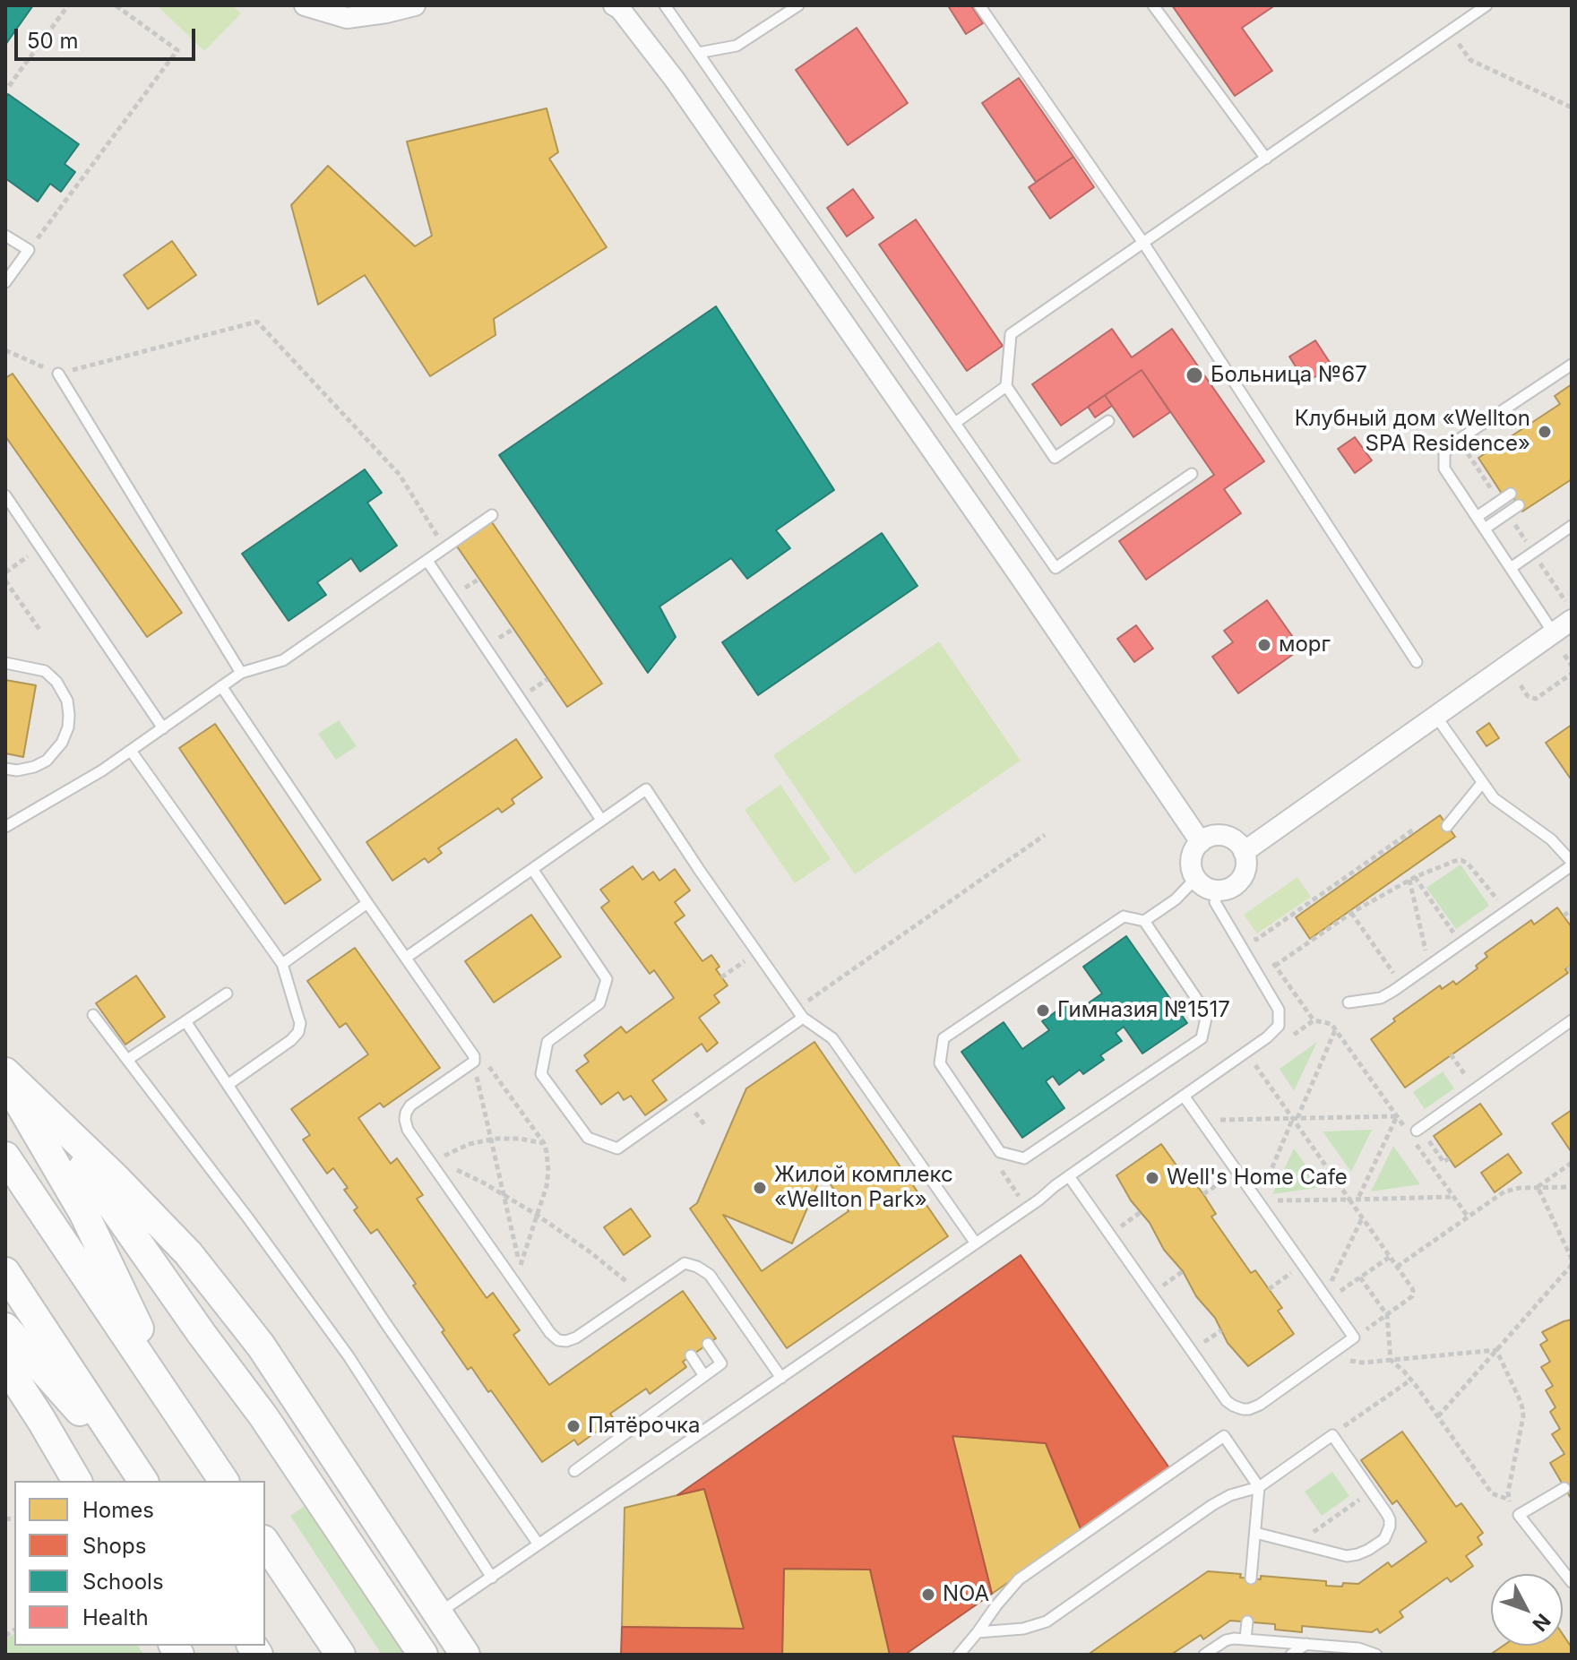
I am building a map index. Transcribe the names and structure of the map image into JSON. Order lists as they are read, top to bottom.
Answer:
{
  "places": [
    "Больница №67",
    "Клубный дом «Wellton SPA Residence»",
    "морг",
    "Гимназия №1517",
    "Well's Home Cafe",
    "Жилой комплекс «Wellton Park»",
    "Пятёрочка",
    "NOA"
  ],
  "legend": [
    "Homes",
    "Shops",
    "Schools",
    "Health"
  ],
  "scale_bar": "50 m",
  "north": "bottom right"
}
